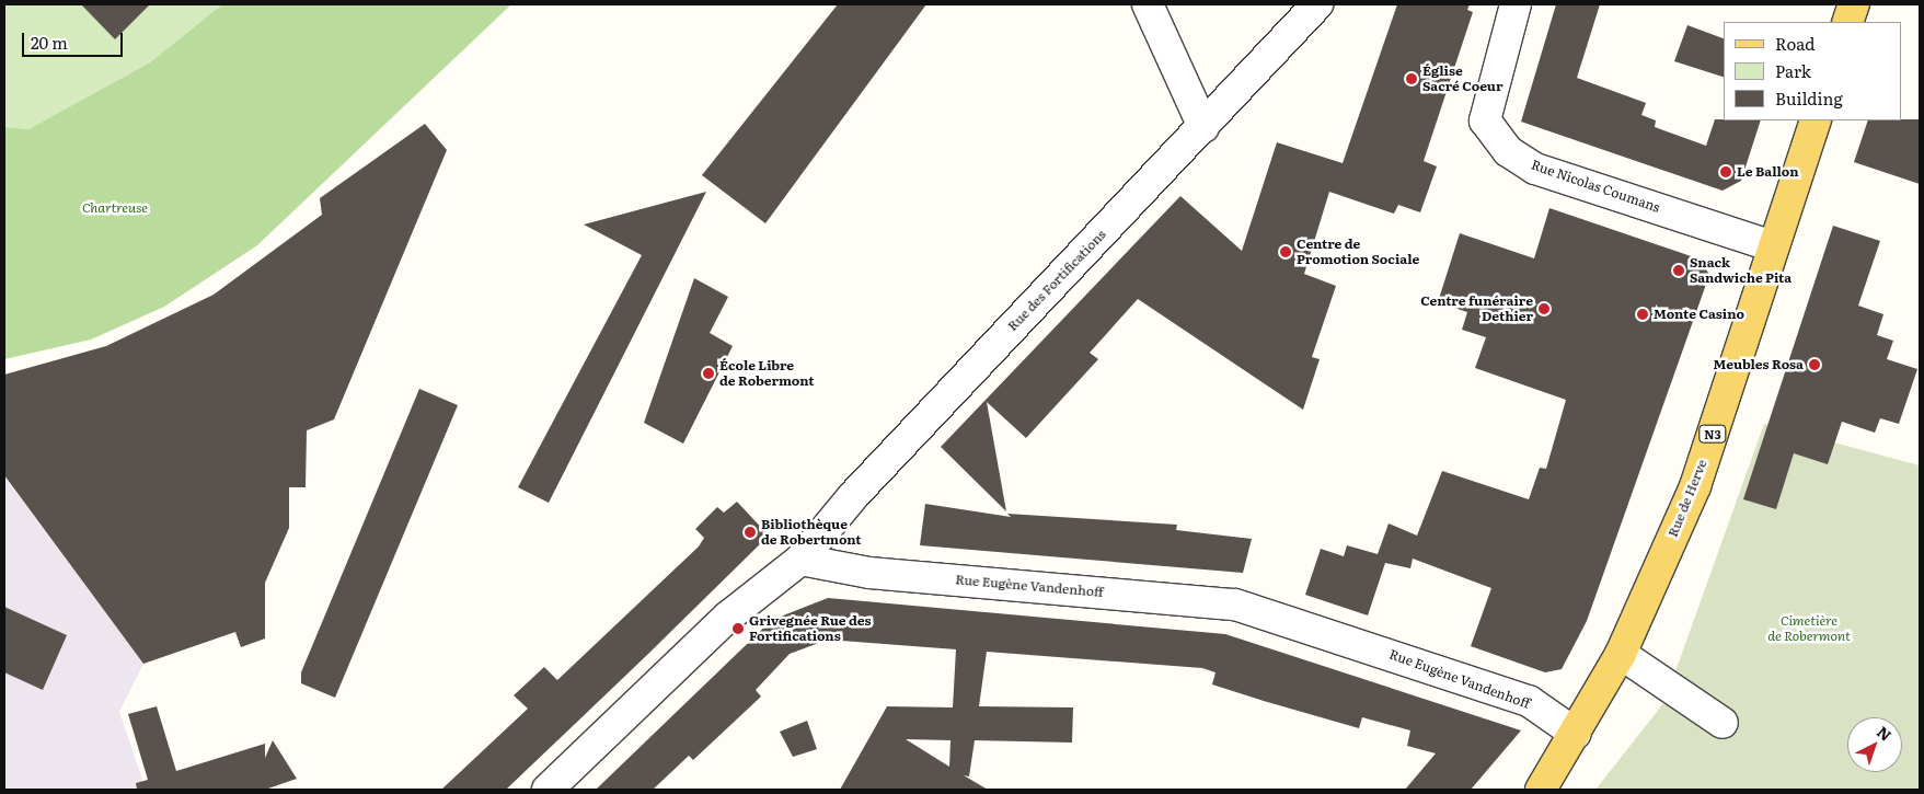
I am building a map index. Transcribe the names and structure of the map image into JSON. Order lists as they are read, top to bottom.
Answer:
{
  "streets": {
    "main road": ["N3", "Rue de Herve"],
    "street": ["Rue Nicolas Coumans", "Rue des Fortifications", "Rue Eugène Vandenhoff"]
  },
  "crossings": [
    ["Rue Nicolas Coumans", "Rue de Herve"],
    ["Rue des Fortifications", "Rue Eugène Vandenhoff"],
    ["Rue de Herve", "Rue Eugène Vandenhoff"]
  ],
  "parks": ["Chartreuse", "Cimetière de Robermont"],
  "places": [
    "Église Sacré Coeur",
    "Le Ballon",
    "Centre de Promotion Sociale",
    "Snack Sandwiche Pita",
    "Centre funéraire Dethier",
    "Monte Casino",
    "Meubles Rosa",
    "École Libre de Robermont",
    "Bibliothèque de Robertmont",
    "Grivegnée Rue des Fortifications"
  ],
  "legend": ["Road", "Park", "Building"],
  "scale_bar": "20 m",
  "north": "top right"
}
